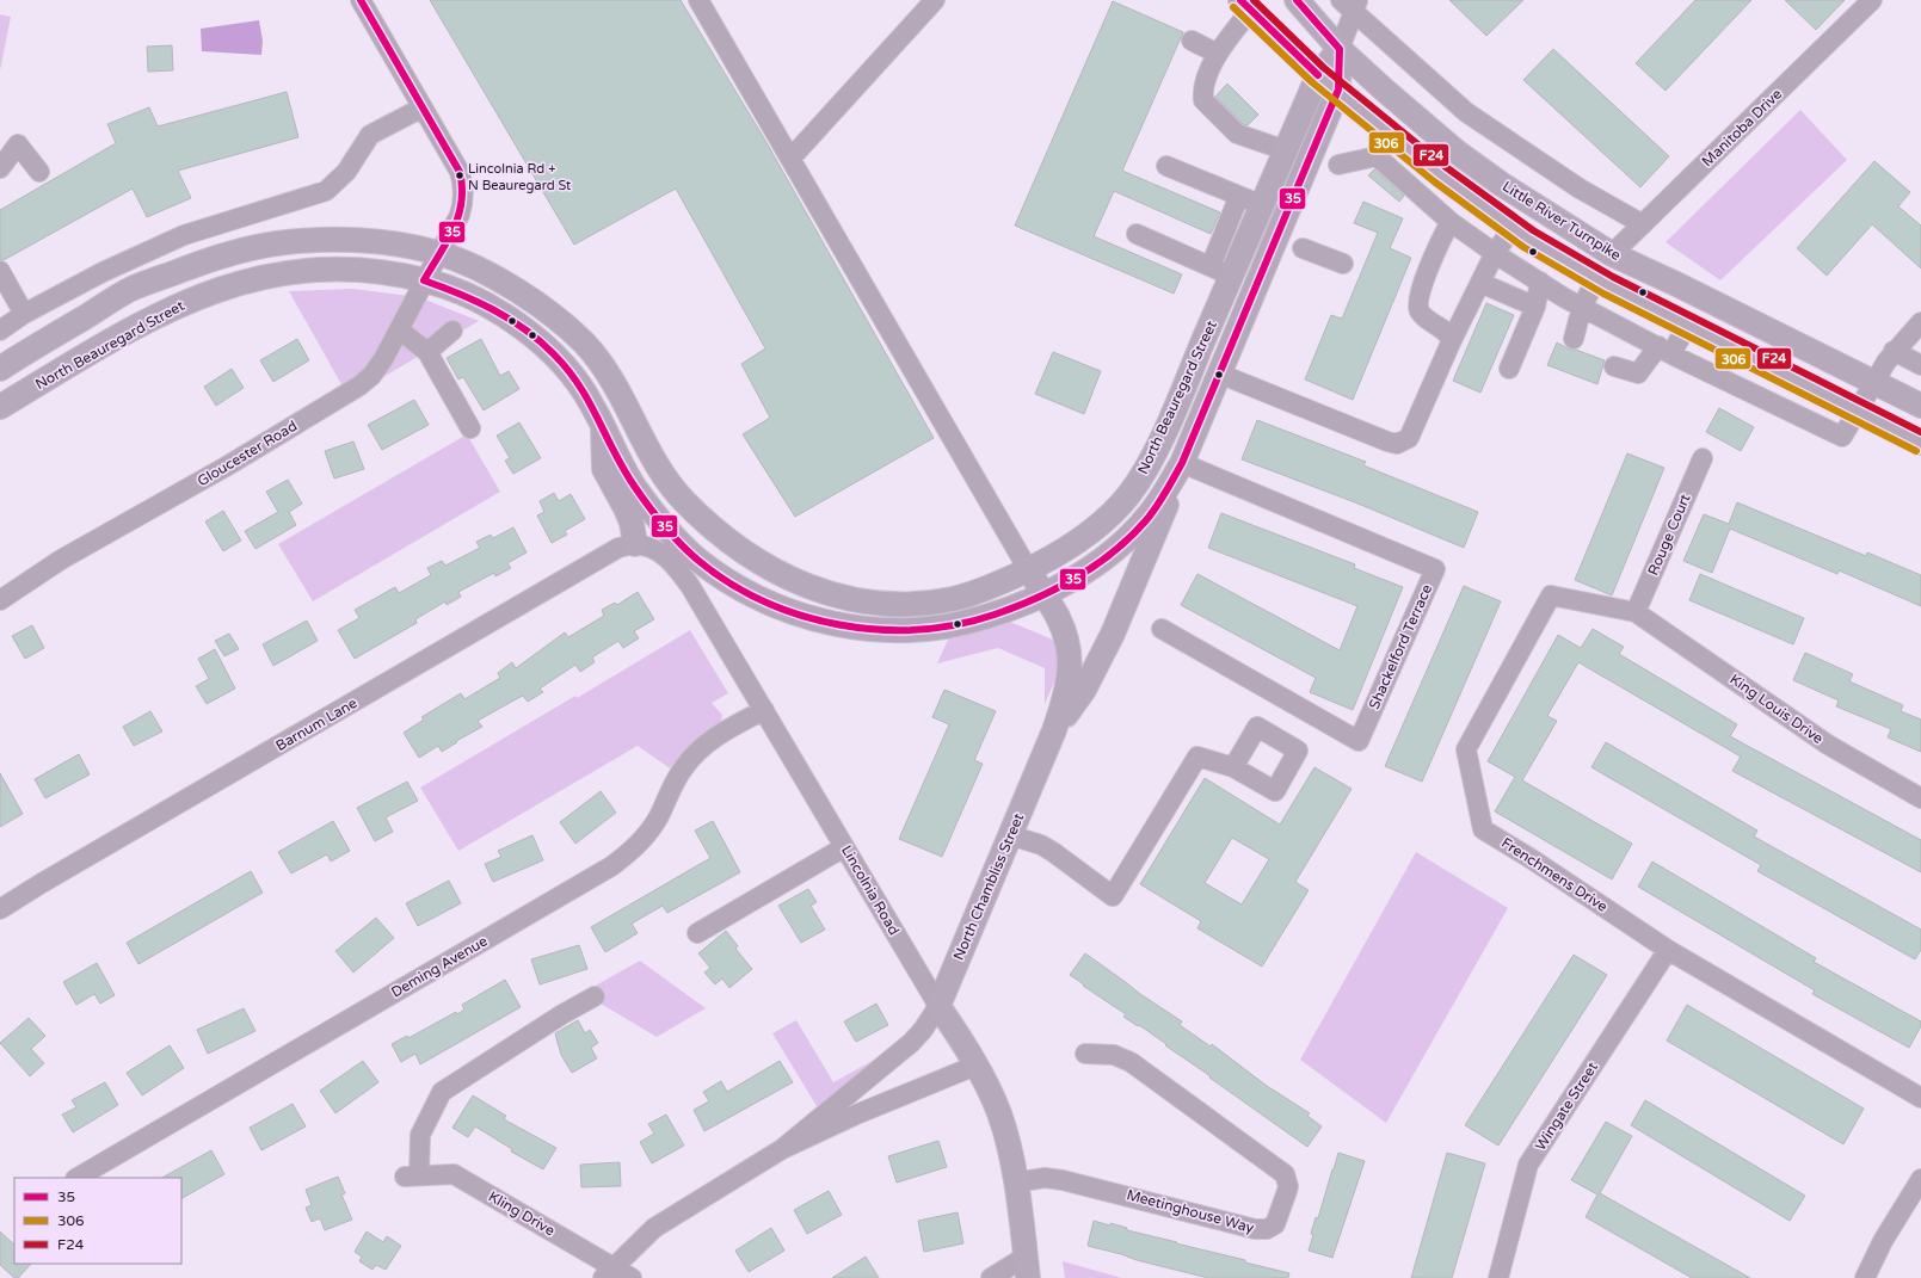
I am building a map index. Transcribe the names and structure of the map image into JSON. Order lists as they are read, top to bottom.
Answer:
{
  "streets": {
    "main road": [
      "Little River Turnpike",
      "North Beauregard Street",
      "North Chambliss Street",
      "Lincolnia Road"
    ],
    "street": [
      "Manitoba Drive",
      "Gloucester Road",
      "Rouge Court",
      "Shackelford Terrace",
      "King Louis Drive",
      "Barnum Lane",
      "Frenchmens Drive",
      "Deming Avenue",
      "Wingate Street",
      "Meetinghouse Way",
      "Kling Drive"
    ]
  },
  "crossings": [
    ["Manitoba Drive", "Little River Turnpike"],
    ["Little River Turnpike", "North Beauregard Street"],
    ["North Beauregard Street", "Gloucester Road"],
    ["North Beauregard Street", "Shackelford Terrace"],
    ["North Beauregard Street", "North Chambliss Street"],
    ["Rouge Court", "King Louis Drive"],
    ["Rouge Court", "Frenchmens Drive"],
    ["King Louis Drive", "Frenchmens Drive"],
    ["Barnum Lane", "Lincolnia Road"],
    ["Frenchmens Drive", "Wingate Street"],
    ["North Chambliss Street", "Lincolnia Road"],
    ["North Chambliss Street", "Kling Drive"],
    ["Lincolnia Road", "Deming Avenue"],
    ["Lincolnia Road", "Meetinghouse Way"]
  ],
  "places": ["Lincolnia Rd + N Beauregard St"],
  "lines": ["transit line 35", "transit line F24", "transit line 306"],
  "legend": ["35", "306", "F24"]
}
